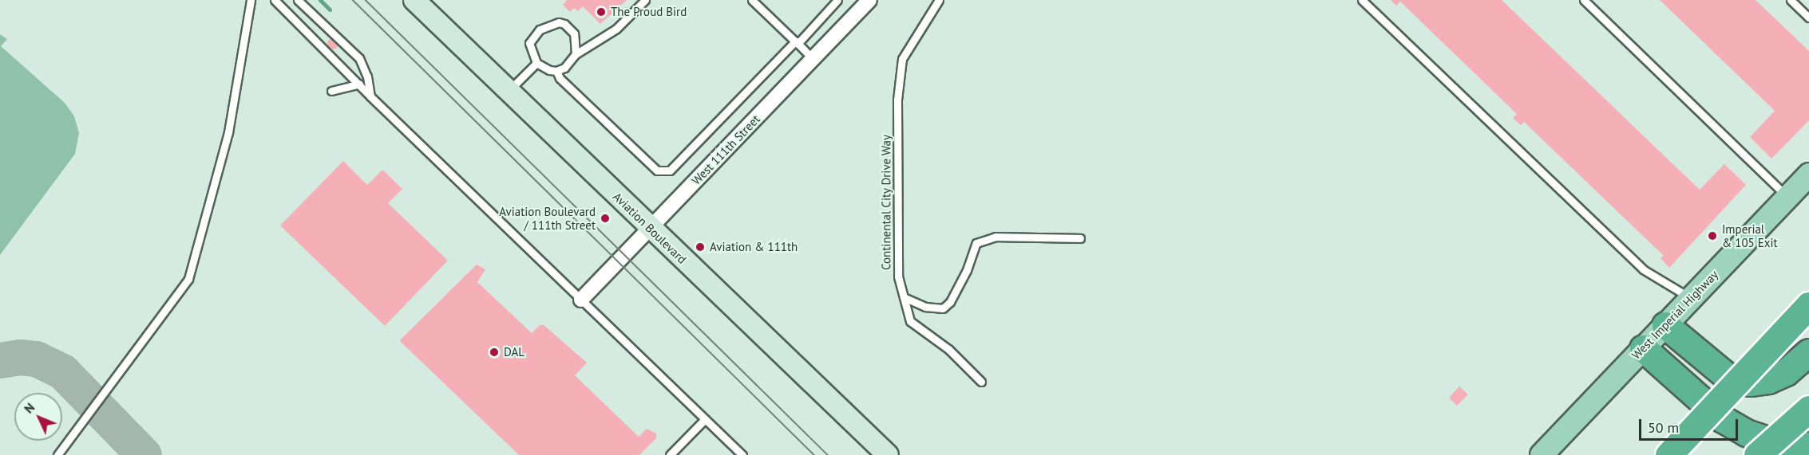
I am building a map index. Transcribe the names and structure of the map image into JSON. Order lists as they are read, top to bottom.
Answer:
{
  "streets": {
    "main road": ["Aviation Boulevard", "West Imperial Highway"],
    "street": ["West 111th Street"],
    "lane": ["Continental City Drive Way"]
  },
  "crossings": [
    ["West 111th Street", "Aviation Boulevard"]
  ],
  "places": [
    "The Proud Bird",
    "Aviation Boulevard / 111th Street",
    "Imperial & 105 Exit",
    "Aviation & 111th",
    "DAL"
  ],
  "scale_bar": "50 m",
  "north": "top left"
}
